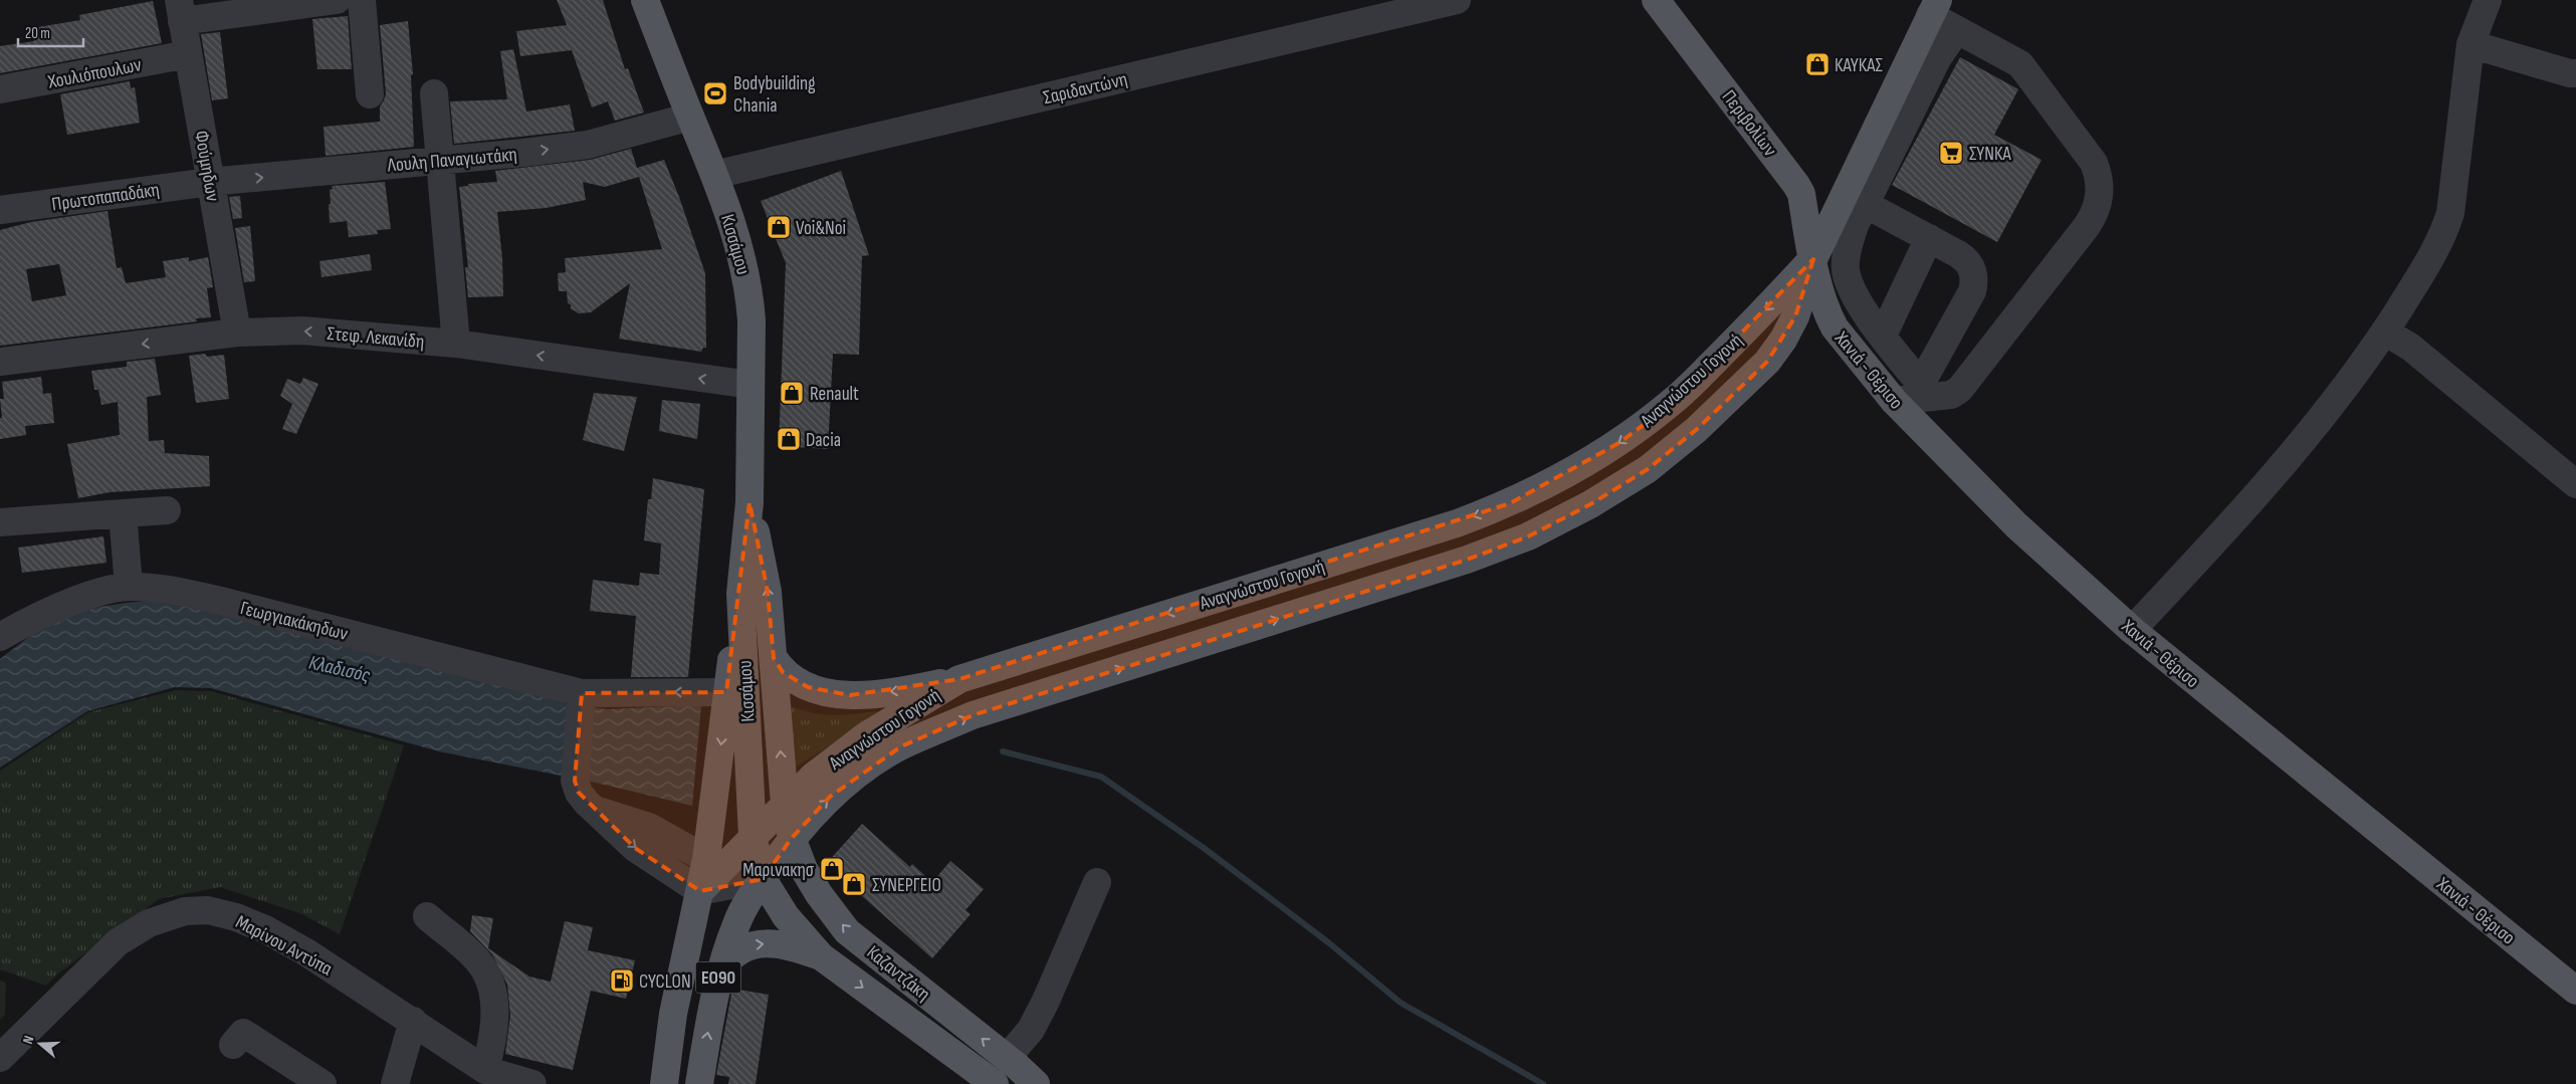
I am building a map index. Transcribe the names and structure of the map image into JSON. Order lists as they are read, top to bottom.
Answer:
{
  "streets": {
    "main road": [
      "Περιβολίων",
      "Κισσάμου",
      "Χανιά - Θέρισο",
      "Αναγνώστου Γογονή",
      "Καζαντζάκη",
      "ΕΟ90"
    ],
    "street": [
      "Χουλιόπουλων",
      "Σαριδαντώνη",
      "Λουλη Παναγιωτάκη",
      "Φούμηδων",
      "Πρωτοπαπαδάκη",
      "Στεφ. Λεκανίδη",
      "Γεωργιακάκηδων",
      "Μαρίνου Αντύπα"
    ]
  },
  "crossings": [
    ["Χουλιόπουλων", "Φούμηδων"],
    ["Σαριδαντώνη", "Κισσάμου"],
    ["Περιβολίων", "Χανιά - Θέρισο"],
    ["Περιβολίων", "Αναγνώστου Γογονή"],
    ["Λουλη Παναγιωτάκη", "Φούμηδων"],
    ["Λουλη Παναγιωτάκη", "Πρωτοπαπαδάκη"],
    ["Λουλη Παναγιωτάκη", "Κισσάμου"],
    ["Φούμηδων", "Πρωτοπαπαδάκη"],
    ["Φούμηδων", "Στεφ. Λεκανίδη"],
    ["Κισσάμου", "Στεφ. Λεκανίδη"],
    ["Κισσάμου", "Αναγνώστου Γογονή"],
    ["Κισσάμου", "Καζαντζάκη"],
    ["Κισσάμου", "ΕΟ90"],
    ["Χανιά - Θέρισο", "Αναγνώστου Γογονή"],
    ["Αναγνώστου Γογονή", "Καζαντζάκη"],
    ["Αναγνώστου Γογονή", "ΕΟ90"],
    ["Γεωργιακάκηδων", "ΕΟ90"],
    ["Καζαντζάκη", "ΕΟ90"]
  ],
  "one_way": ["Λουλη Παναγιωτάκη", "Στεφ. Λεκανίδη"],
  "water": ["Κλαδισός"],
  "places": {
    "shop": [
      "ΚΑΥΚΑΣ",
      "Voi&Noi",
      "Renault",
      "Dacia",
      "Μαρινακησ",
      "ΣΥΝΕΡΓΕΙΟ"
    ],
    "sports": ["Bodybuilding Chania"],
    "supermarket": ["ΣΥΝΚΑ"],
    "fuel station": ["CYCLON"]
  },
  "scale_bar": "20 m",
  "north": "left"
}
